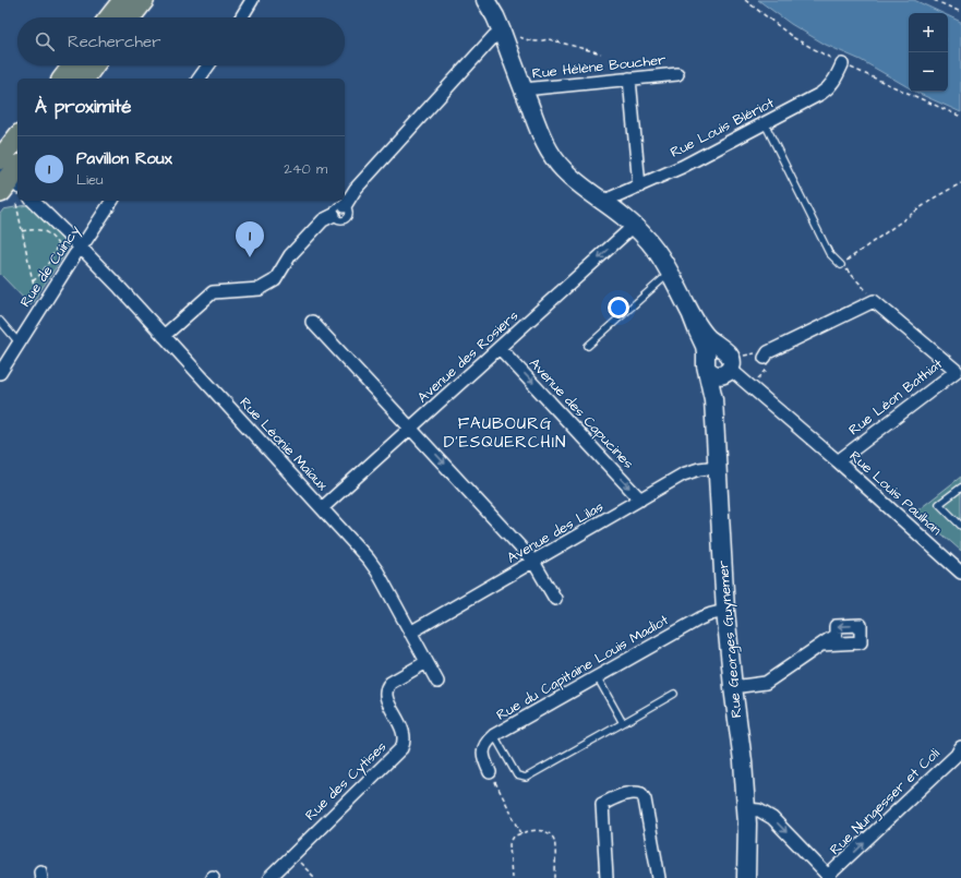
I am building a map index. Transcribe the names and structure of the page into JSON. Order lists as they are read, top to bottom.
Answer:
{
  "streets": {
    "main road": ["Rue Georges Guynemer"],
    "street": [
      "Rue Hélène Boucher",
      "Rue Louis Blériot",
      "Rue de Cuincy",
      "Avenue des Rosiers",
      "Rue Léon Bathiat",
      "Avenue des Capucines",
      "Rue Léonie Maïaux",
      "Rue Louis Paulhan",
      "Avenue des Lilas",
      "Rue du Capitaine Louis Madiot",
      "Rue des Cytises",
      "Rue Nungesser et Coli"
    ]
  },
  "crossings": [
    ["Rue Hélène Boucher", "Rue Georges Guynemer"],
    ["Rue Louis Blériot", "Rue Georges Guynemer"],
    ["Rue de Cuincy", "Rue Léonie Maïaux"],
    ["Avenue des Rosiers", "Avenue des Capucines"],
    ["Avenue des Rosiers", "Rue Léonie Maïaux"],
    ["Avenue des Rosiers", "Rue Georges Guynemer"],
    ["Rue Léon Bathiat", "Rue Louis Paulhan"],
    ["Avenue des Capucines", "Avenue des Lilas"],
    ["Rue Léonie Maïaux", "Avenue des Lilas"],
    ["Rue Léonie Maïaux", "Rue des Cytises"],
    ["Rue Louis Paulhan", "Rue Georges Guynemer"],
    ["Avenue des Lilas", "Rue Georges Guynemer"],
    ["Rue Georges Guynemer", "Rue du Capitaine Louis Madiot"]
  ],
  "one_way": ["Avenue des Rosiers", "Avenue des Capucines", "Rue Nungesser et Coli"],
  "districts": ["FAUBOURG D'ESQUERCHIN"],
  "page": {
    "map_buttons": ["+", "−"],
    "search": "Rechercher",
    "heading": "À proximité",
    "list": [
      {
        "mark": "1",
        "name": "Pavillon Roux",
        "note": "Lieu",
        "value": "240 m"
      }
    ],
    "pins": "1"
  }
}
